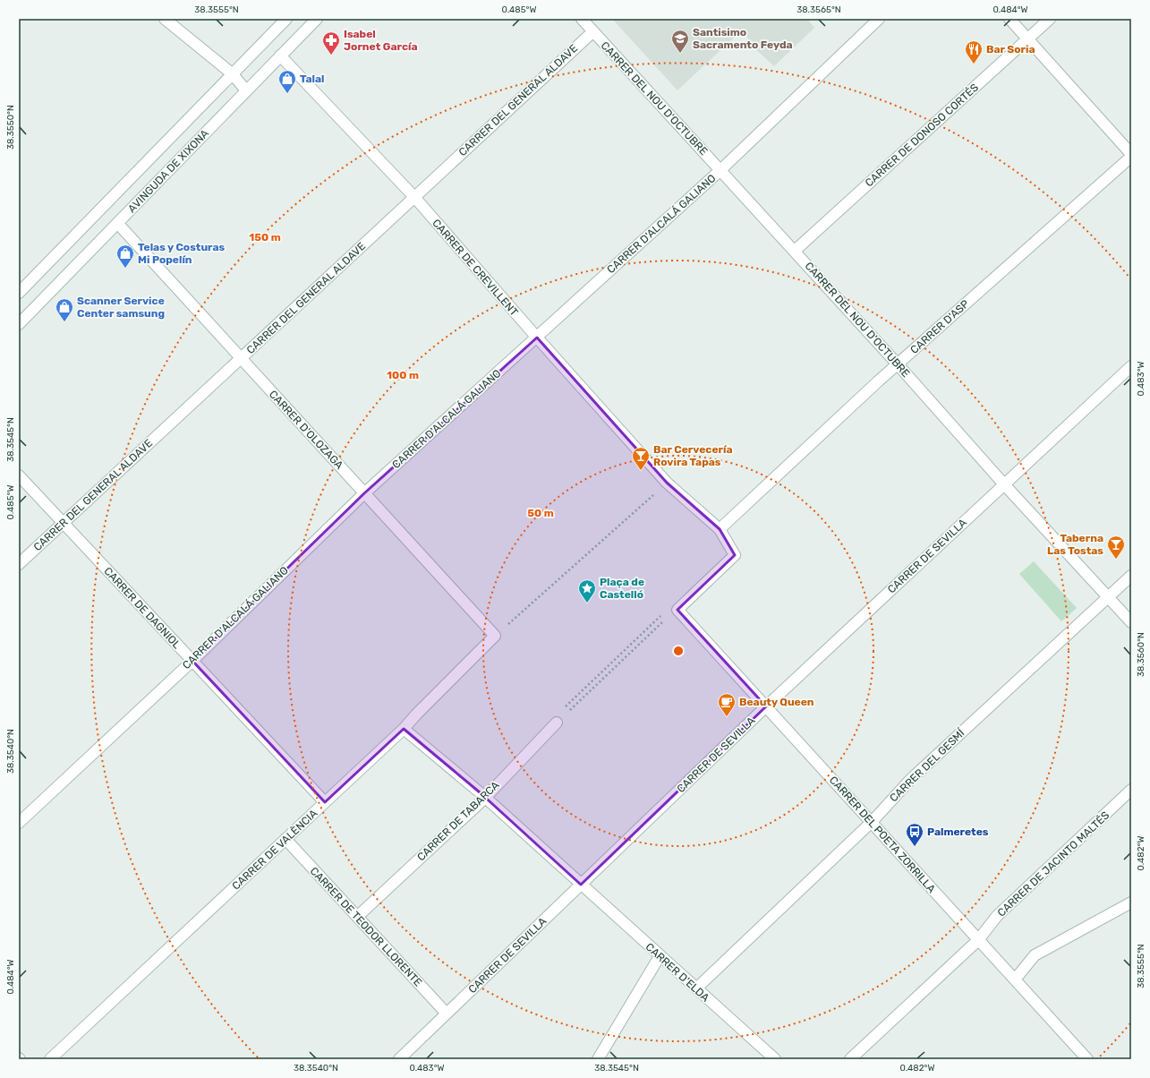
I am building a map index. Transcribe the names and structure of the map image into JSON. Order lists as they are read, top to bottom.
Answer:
{
  "streets": {
    "street": [
      "CARRER DEL NOU D'OCTUBRE",
      "CARRER DEL GENERAL ALDAVE",
      "CARRER DE DONOSO CORTÉS",
      "AVINGUDA DE XIXONA",
      "CARRER D'ALCALÁ GALIANO",
      "CARRER DE CREVILLENT",
      "CARRER D'ASP",
      "CARRER D'OLOZAGA",
      "CARRER DE SEVILLA",
      "CARRER DE DAGNIOL",
      "CARRER DEL GESMÍ",
      "CARRER DE TABARCA",
      "CARRER DEL POETA ZORRILLA",
      "CARRER DE VALÈNCIA",
      "CARRER DE JACINTO MALTÉS",
      "CARRER DE TEODOR LLORENTE",
      "CARRER D'ELDA"
    ]
  },
  "crossings": [
    ["CARRER DEL NOU D'OCTUBRE", "CARRER DEL GENERAL ALDAVE"],
    ["CARRER DEL NOU D'OCTUBRE", "CARRER DE DONOSO CORTÉS"],
    ["CARRER DEL NOU D'OCTUBRE", "CARRER D'ALCALÁ GALIANO"],
    ["CARRER DEL NOU D'OCTUBRE", "CARRER D'ASP"],
    ["CARRER DEL NOU D'OCTUBRE", "CARRER DE SEVILLA"],
    ["CARRER DEL NOU D'OCTUBRE", "CARRER DEL GESMÍ"],
    ["CARRER DEL GENERAL ALDAVE", "CARRER DE CREVILLENT"],
    ["CARRER DEL GENERAL ALDAVE", "CARRER D'OLOZAGA"],
    ["CARRER DEL GENERAL ALDAVE", "CARRER DE DAGNIOL"],
    ["AVINGUDA DE XIXONA", "CARRER DE CREVILLENT"],
    ["AVINGUDA DE XIXONA", "CARRER D'OLOZAGA"],
    ["CARRER D'ALCALÁ GALIANO", "CARRER DE CREVILLENT"],
    ["CARRER D'ALCALÁ GALIANO", "CARRER D'OLOZAGA"],
    ["CARRER D'ALCALÁ GALIANO", "CARRER DE DAGNIOL"],
    ["CARRER D'OLOZAGA", "CARRER DE VALÈNCIA"],
    ["CARRER DE SEVILLA", "CARRER DEL POETA ZORRILLA"],
    ["CARRER DE SEVILLA", "CARRER DE TEODOR LLORENTE"],
    ["CARRER DE SEVILLA", "CARRER D'ELDA"],
    ["CARRER DE DAGNIOL", "CARRER DE VALÈNCIA"],
    ["CARRER DEL GESMÍ", "CARRER DEL POETA ZORRILLA"],
    ["CARRER DEL GESMÍ", "CARRER D'ELDA"],
    ["CARRER DE TABARCA", "CARRER DE TEODOR LLORENTE"],
    ["CARRER DE TABARCA", "CARRER D'ELDA"],
    ["CARRER DEL POETA ZORRILLA", "CARRER DE JACINTO MALTÉS"],
    ["CARRER DE VALÈNCIA", "CARRER DE TEODOR LLORENTE"],
    ["CARRER DE VALÈNCIA", "CARRER D'ELDA"]
  ],
  "places": {
    "school or university": ["Santisimo Sacramento Feyda"],
    "pharmacy": ["Isabel Jornet García"],
    "restaurant": ["Bar Soria"],
    "shop": ["Talal", "Telas y Costuras Mi Popelín", "Scanner Service Center samsung"],
    "bar": ["Bar Cervecería Rovira Tapas", "Taberna Las Tostas"],
    "place": ["Plaça de Castelló"],
    "cafe": ["Beauty Queen"],
    "bus stop": ["Palmeretes"]
  },
  "coordinates": [
    "38.3555°N",
    "0.485°W",
    "38.3565°N",
    "0.484°W",
    "38.3550°N",
    "0.483°W",
    "38.3545°N",
    "38.3560°N",
    "38.3540°N",
    "0.482°W"
  ],
  "rings": ["150 m", "100 m", "50 m"]
}
